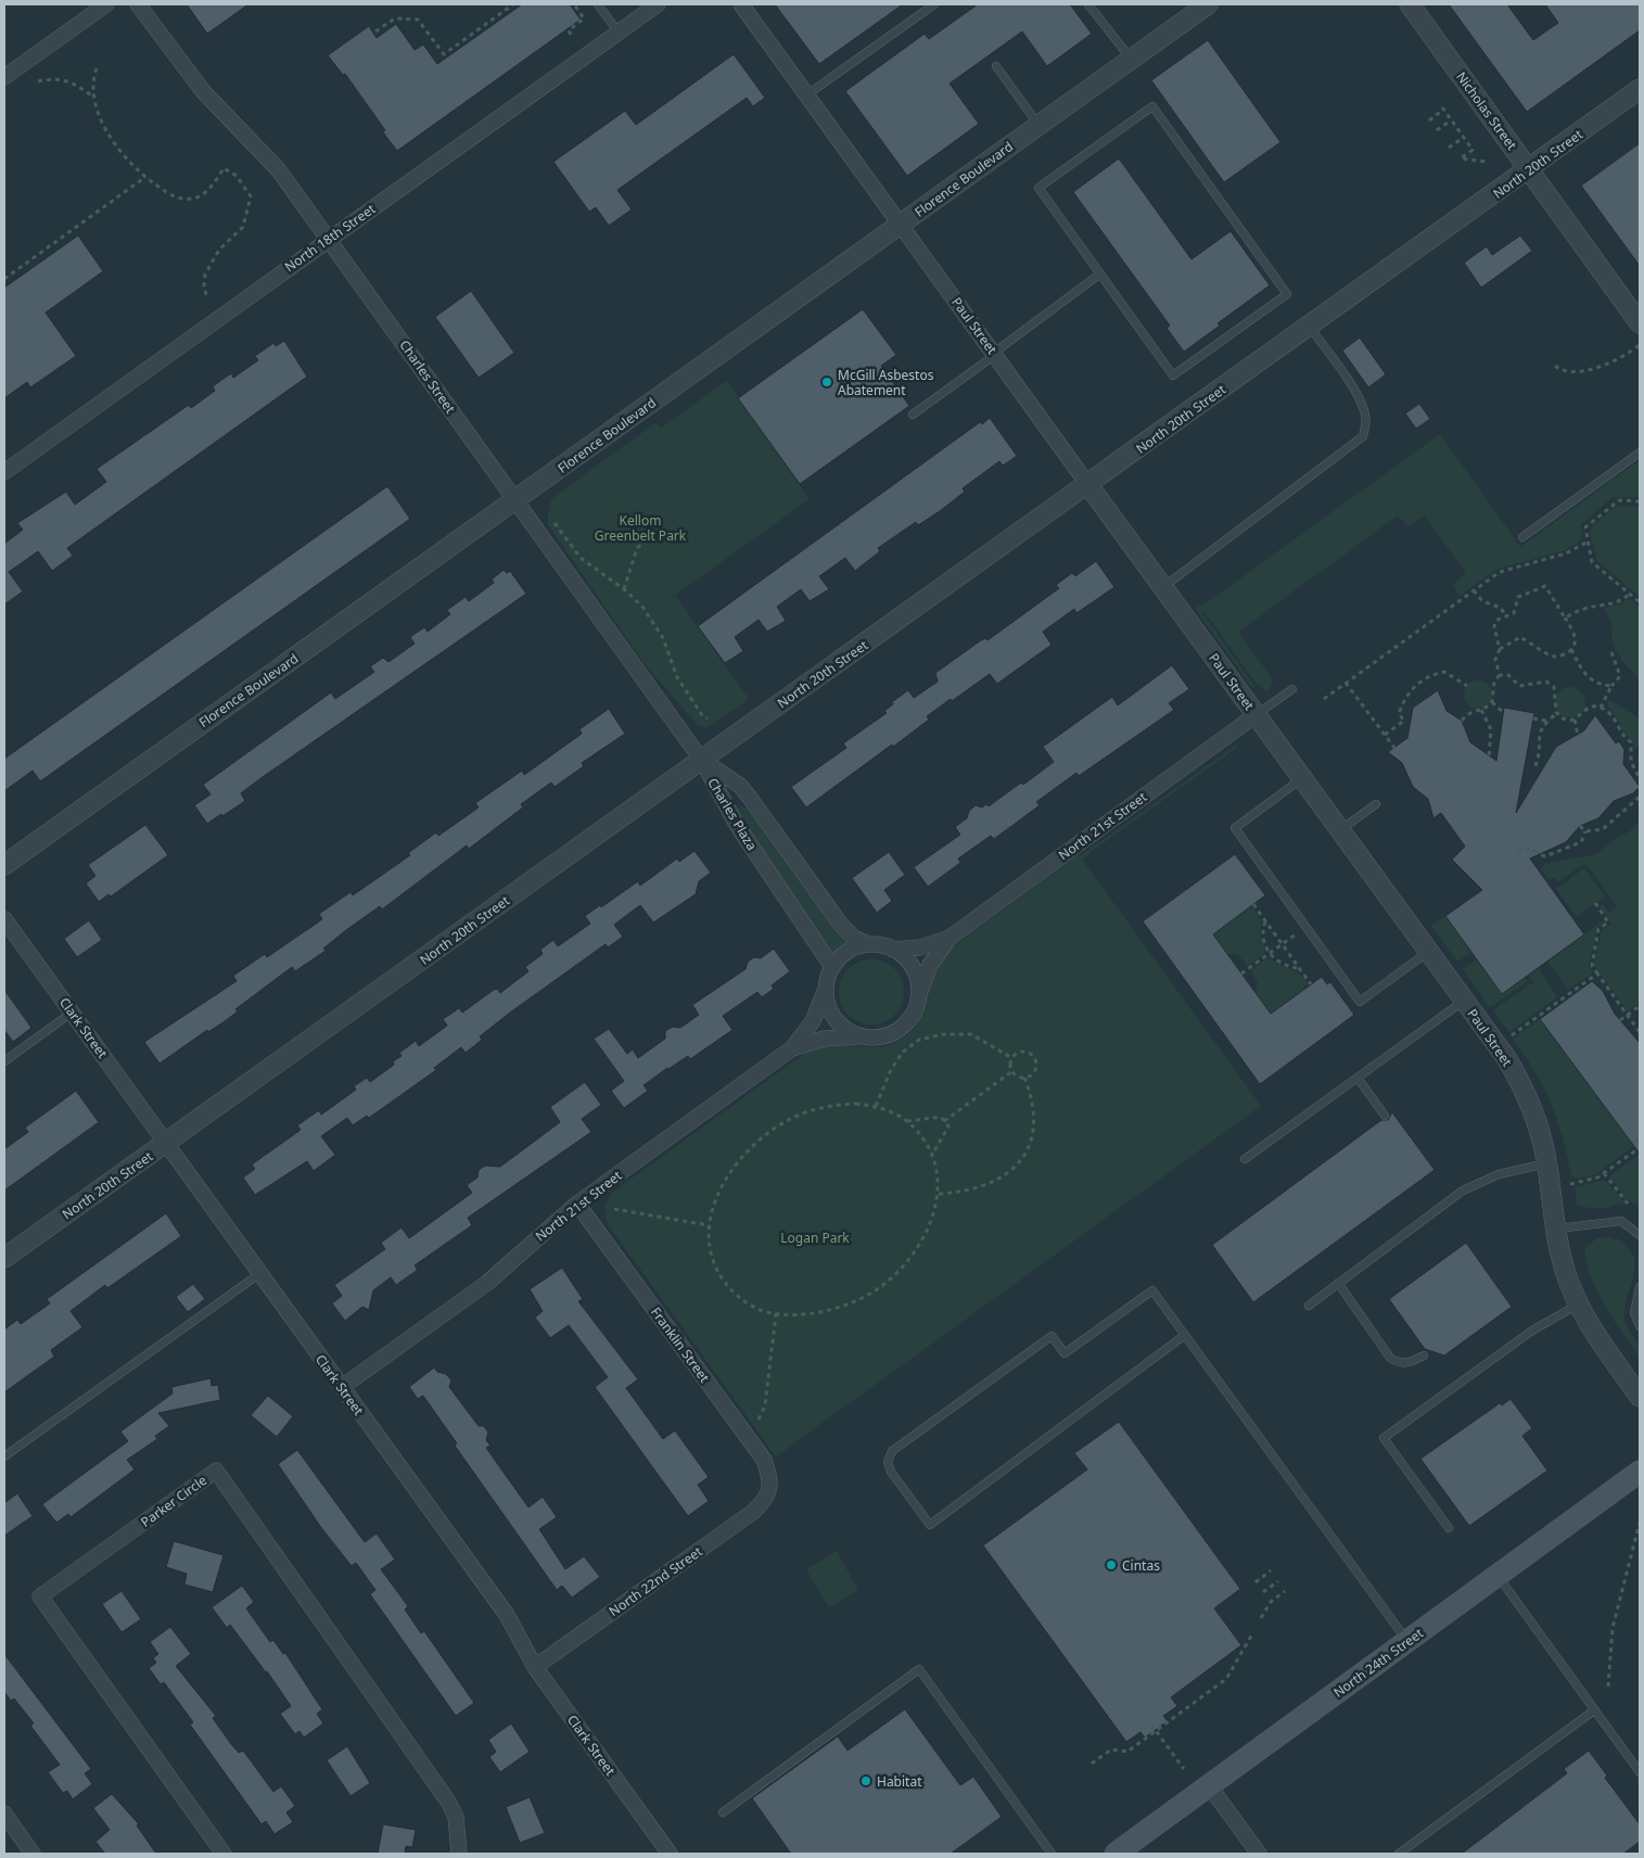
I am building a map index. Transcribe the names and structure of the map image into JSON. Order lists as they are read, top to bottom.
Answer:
{
  "streets": {
    "main road": ["North 24th Street"],
    "street": [
      "Nicholas Street",
      "North 20th Street",
      "Florence Boulevard",
      "North 18th Street",
      "Paul Street",
      "Charles Street",
      "Charles Plaza",
      "North 21st Street",
      "Clark Street",
      "Franklin Street",
      "Parker Circle",
      "North 22nd Street"
    ]
  },
  "crossings": [
    ["Nicholas Street", "North 20th Street"],
    ["North 20th Street", "Paul Street"],
    ["North 20th Street", "Charles Street"],
    ["North 20th Street", "Charles Plaza"],
    ["North 20th Street", "Clark Street"],
    ["Florence Boulevard", "Paul Street"],
    ["Florence Boulevard", "Charles Street"],
    ["North 18th Street", "Charles Street"],
    ["Paul Street", "North 21st Street"],
    ["Charles Street", "Charles Plaza"],
    ["North 21st Street", "Clark Street"],
    ["North 21st Street", "Franklin Street"],
    ["Clark Street", "North 22nd Street"],
    ["Franklin Street", "North 22nd Street"]
  ],
  "parks": ["Kellom Greenbelt Park", "Logan Park"],
  "places": ["McGill Asbestos Abatement", "Cintas", "Habitat"]
}
